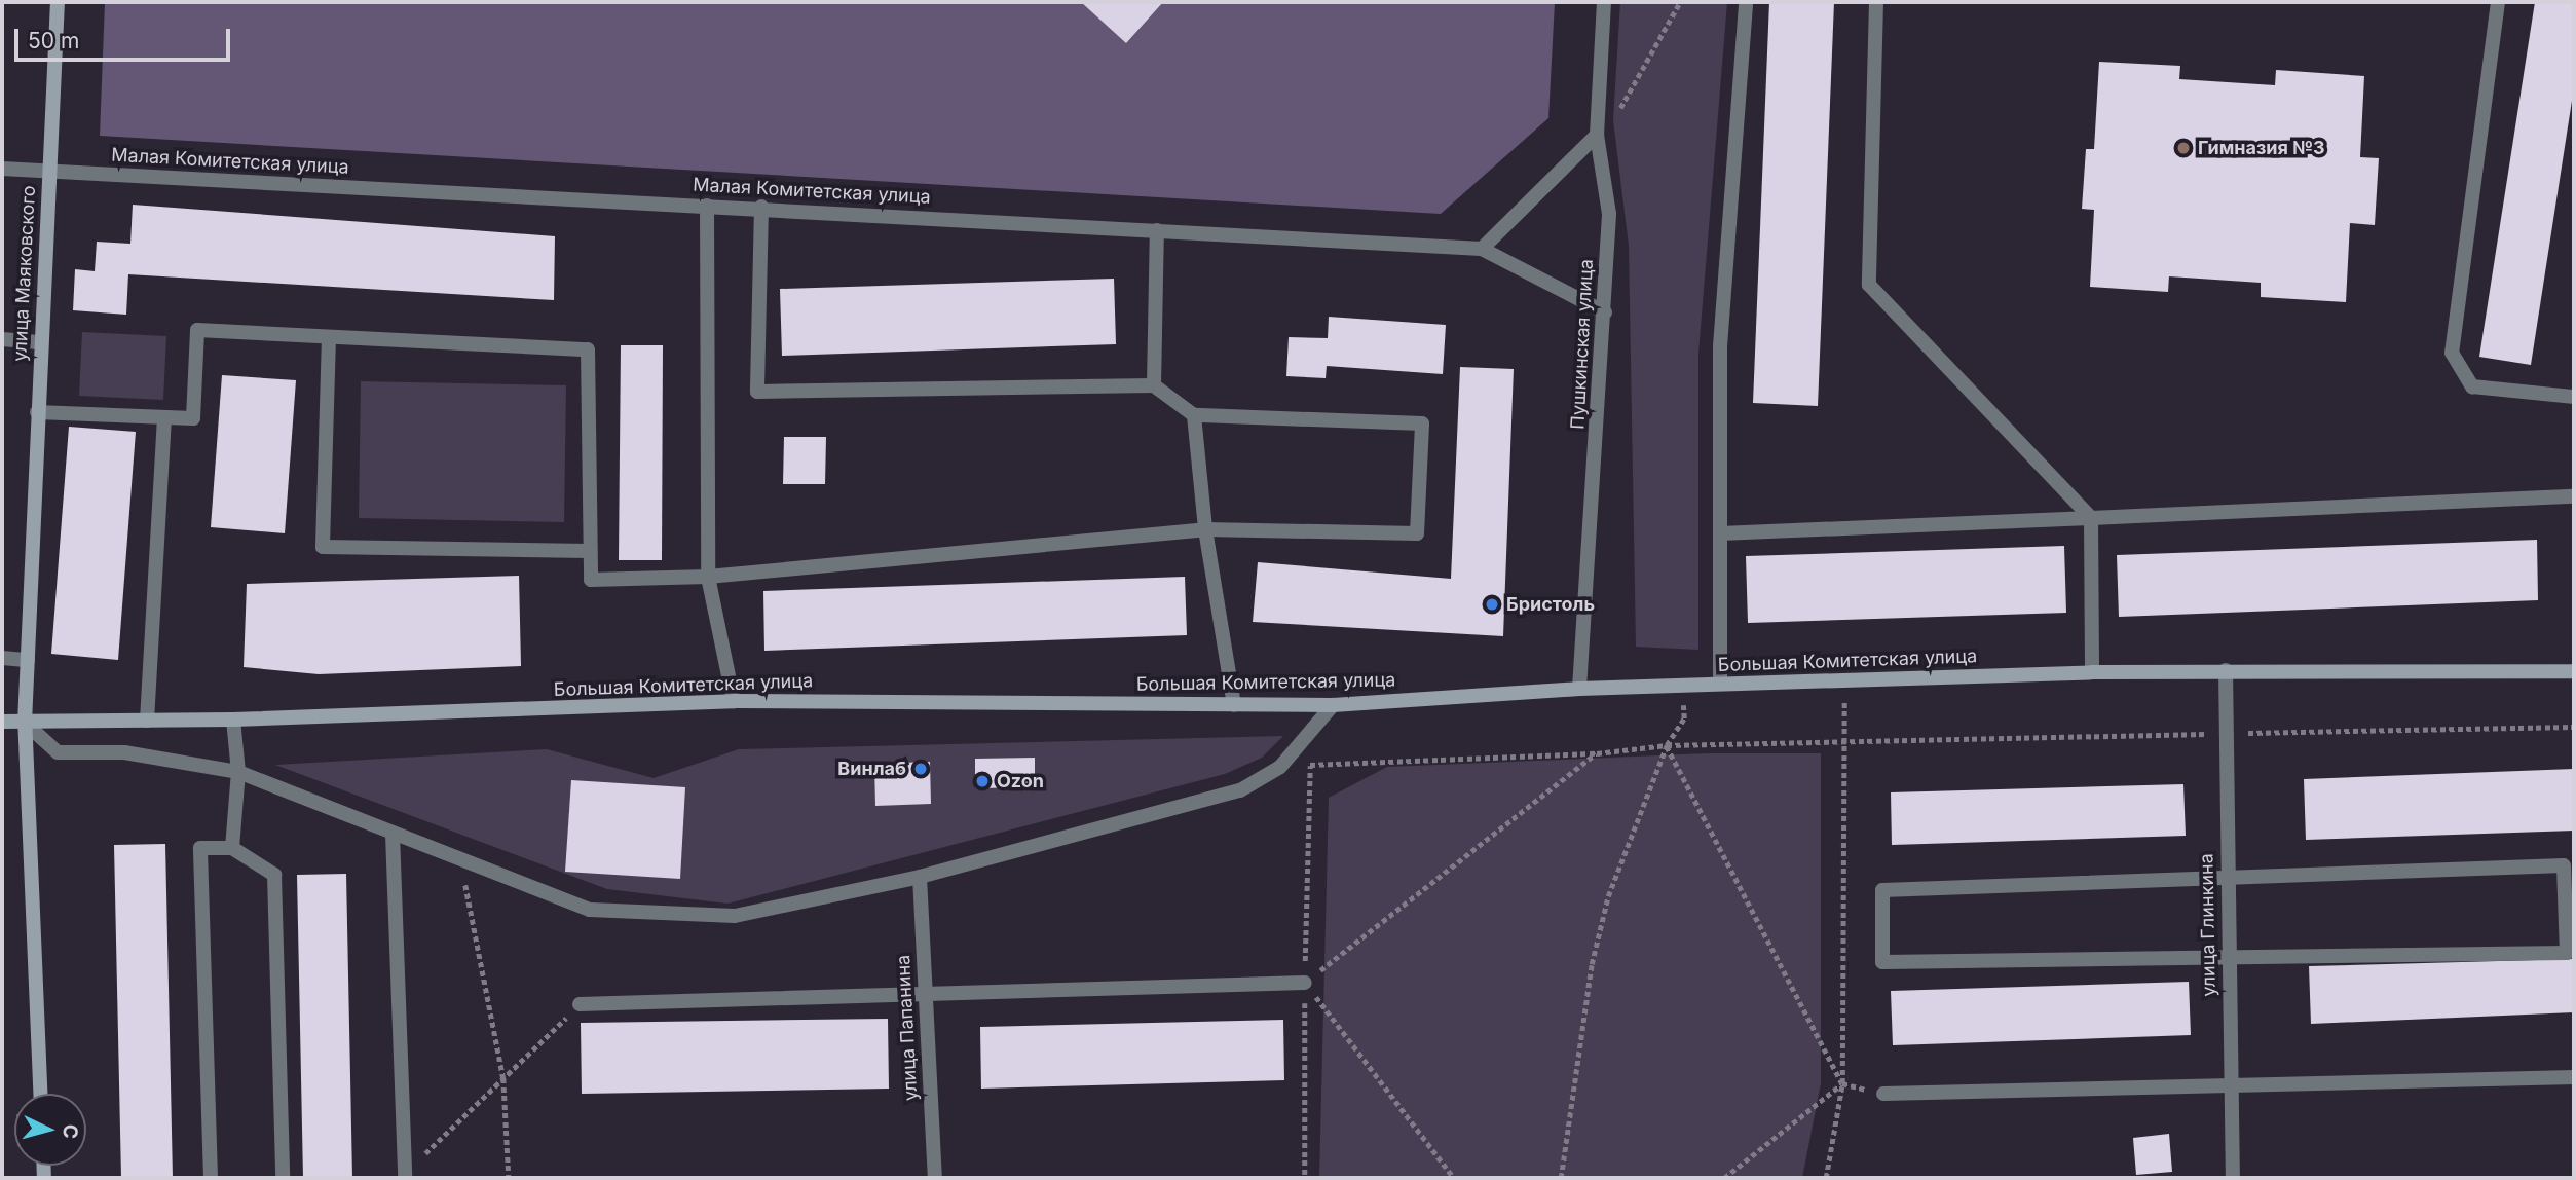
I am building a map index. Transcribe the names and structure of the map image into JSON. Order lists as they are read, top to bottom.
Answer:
{
  "streets": {
    "street": [
      "Малая Комитетская улица",
      "улица Маяковского",
      "Пушкинская улица",
      "Большая Комитетская улица",
      "улица Глинкина",
      "улица Папанина"
    ]
  },
  "crossings": [
    ["Малая Комитетская улица", "улица Маяковского"],
    ["Малая Комитетская улица", "Пушкинская улица"],
    ["улица Маяковского", "Большая Комитетская улица"],
    ["Пушкинская улица", "Большая Комитетская улица"],
    ["Большая Комитетская улица", "улица Глинкина"]
  ],
  "places": [
    "Гимназия №3",
    "Бристоль",
    "Винлаб",
    "Ozon"
  ],
  "scale_bar": "50 m",
  "north": "right"
}
